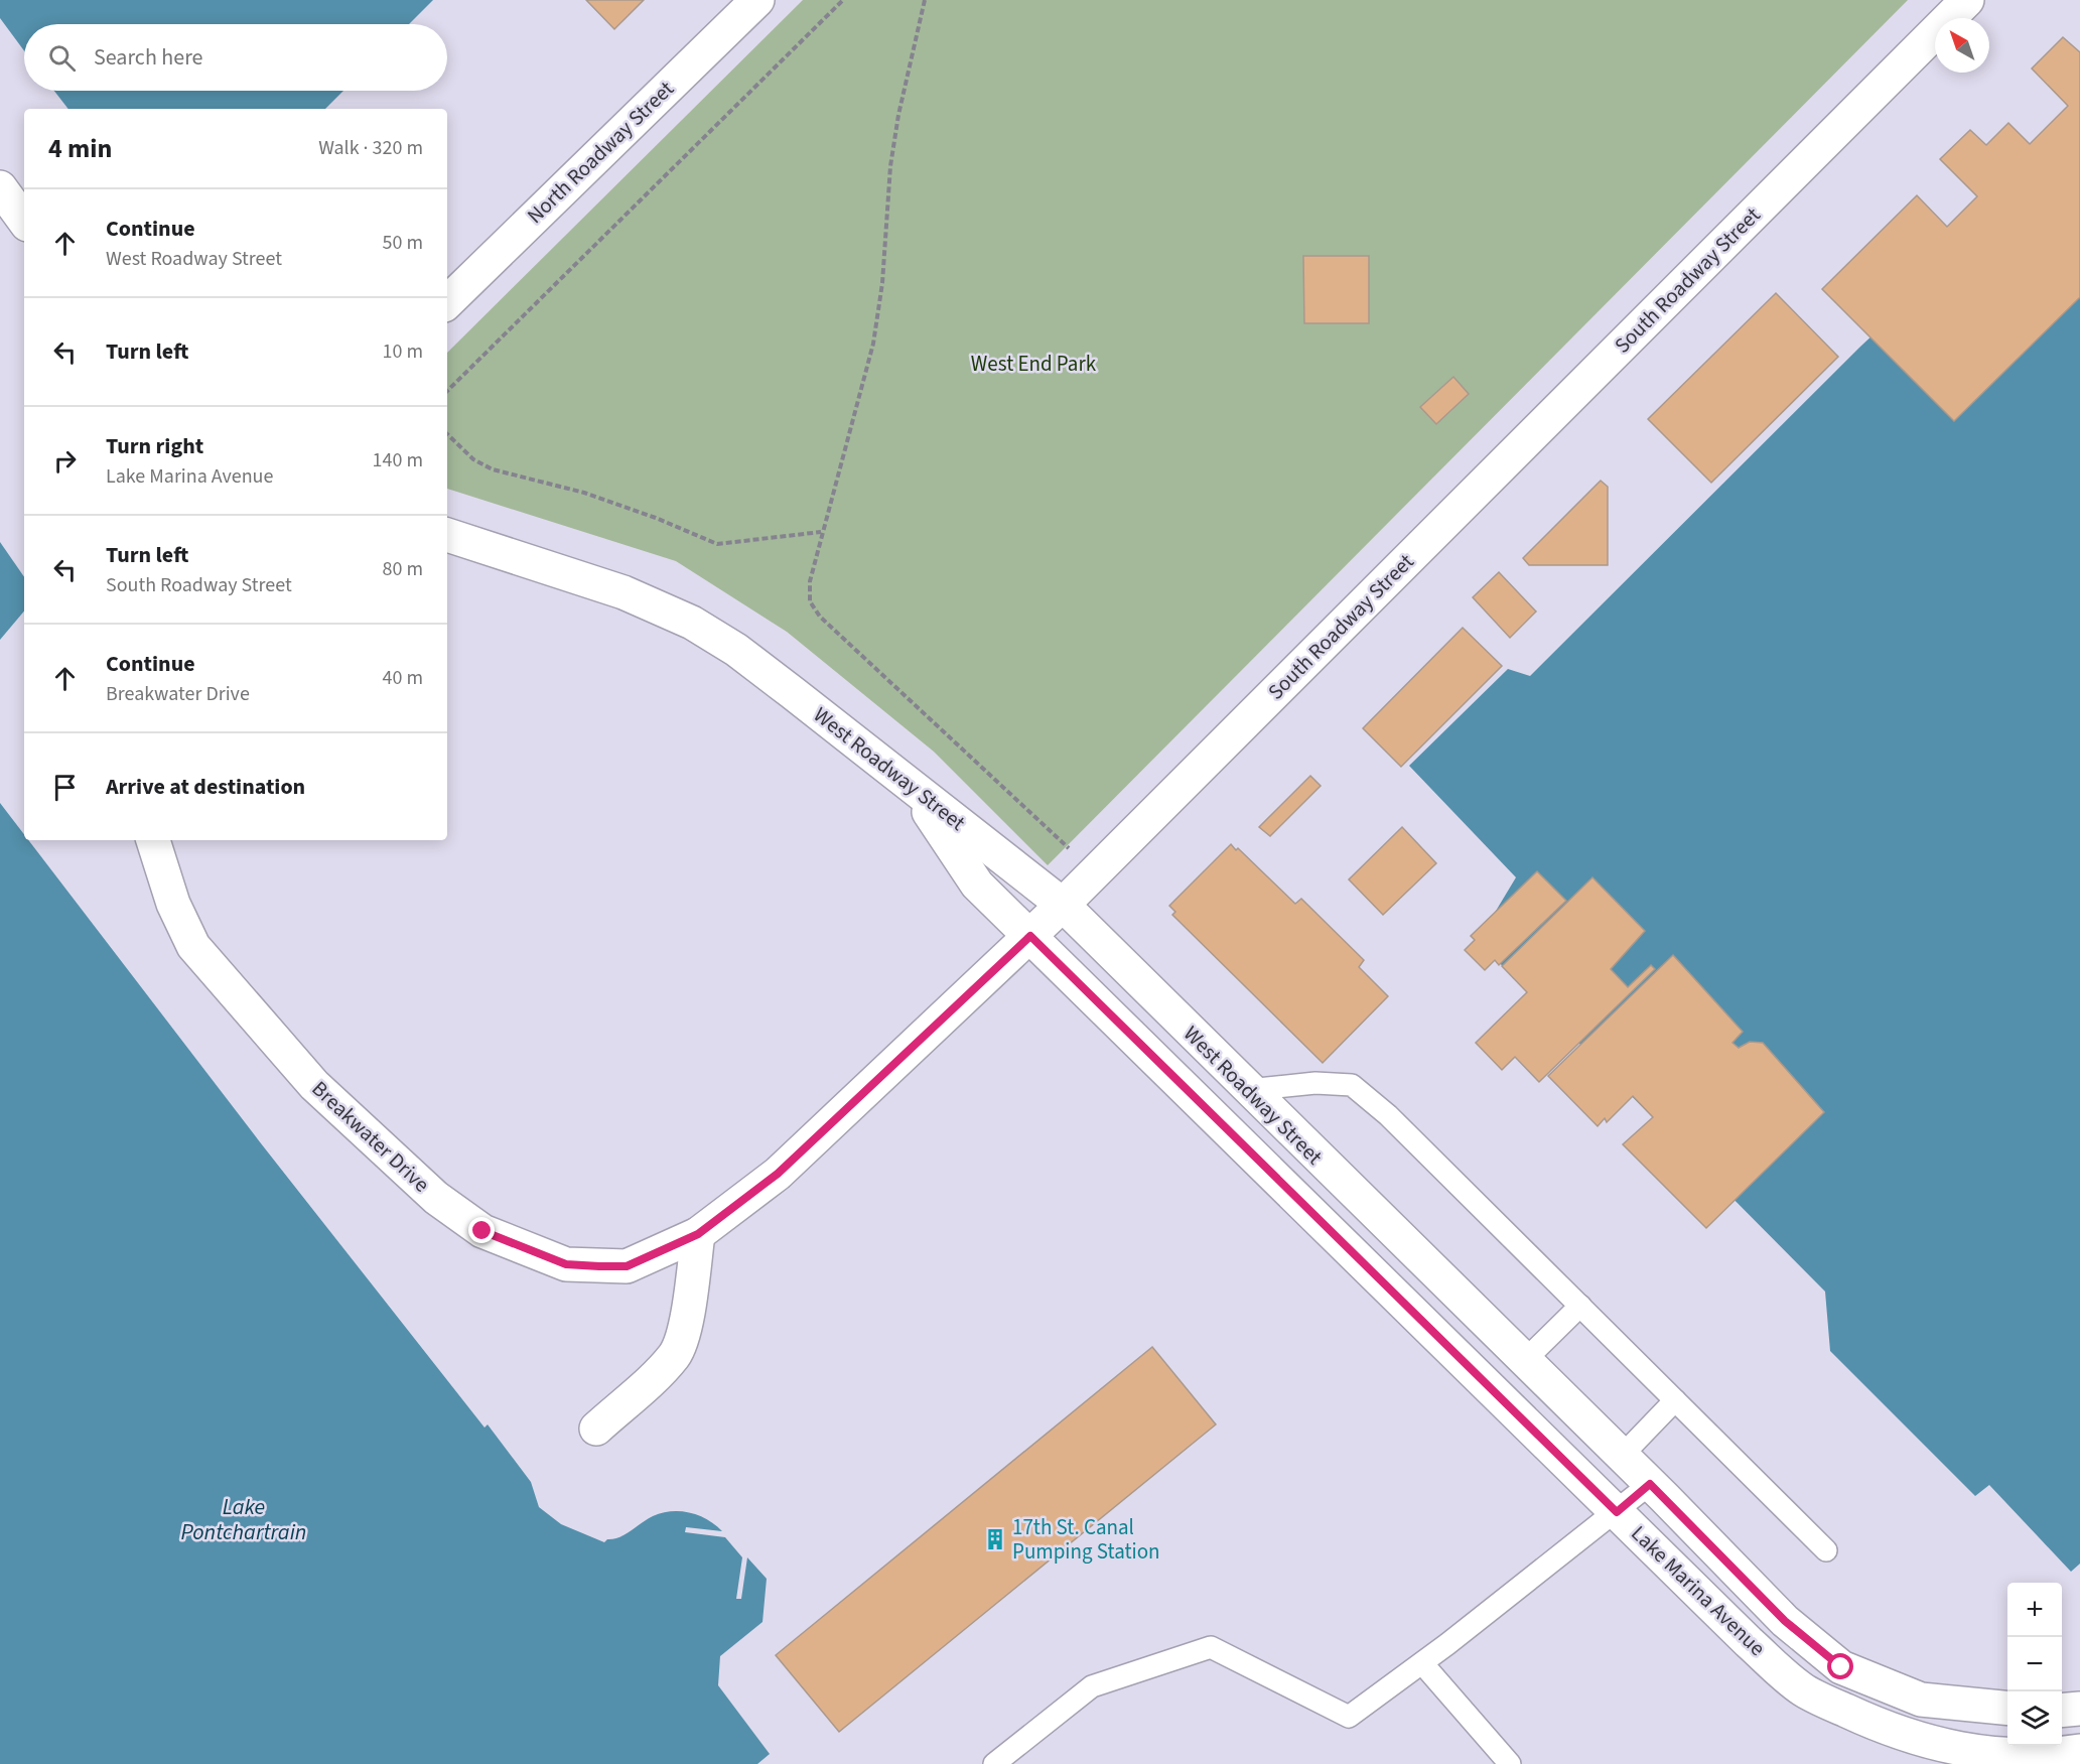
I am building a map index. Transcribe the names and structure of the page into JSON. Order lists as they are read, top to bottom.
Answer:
{
  "streets": {
    "street": [
      "North Roadway Street",
      "South Roadway Street",
      "West Roadway Street",
      "Breakwater Drive",
      "Lake Marina Avenue"
    ]
  },
  "crossings": [
    ["South Roadway Street", "West Roadway Street"],
    ["South Roadway Street", "Breakwater Drive"],
    ["South Roadway Street", "Lake Marina Avenue"],
    ["West Roadway Street", "Lake Marina Avenue"]
  ],
  "water": ["Lake Pontchartrain"],
  "parks": ["West End Park"],
  "places": {
    "building": ["17th St. Canal Pumping Station"]
  },
  "north": "top left",
  "page": {
    "search": "Search here",
    "heading": ["4 min", "Walk · 320 m"],
    "list": [
      ["Continue", "West Roadway Street", "50 m"],
      ["Turn left", "10 m"],
      ["Turn right", "Lake Marina Avenue", "140 m"],
      ["Turn left", "South Roadway Street", "80 m"],
      ["Continue", "Breakwater Drive", "40 m"],
      "Arrive at destination"
    ],
    "map_buttons": ["+", "−"]
  }
}
